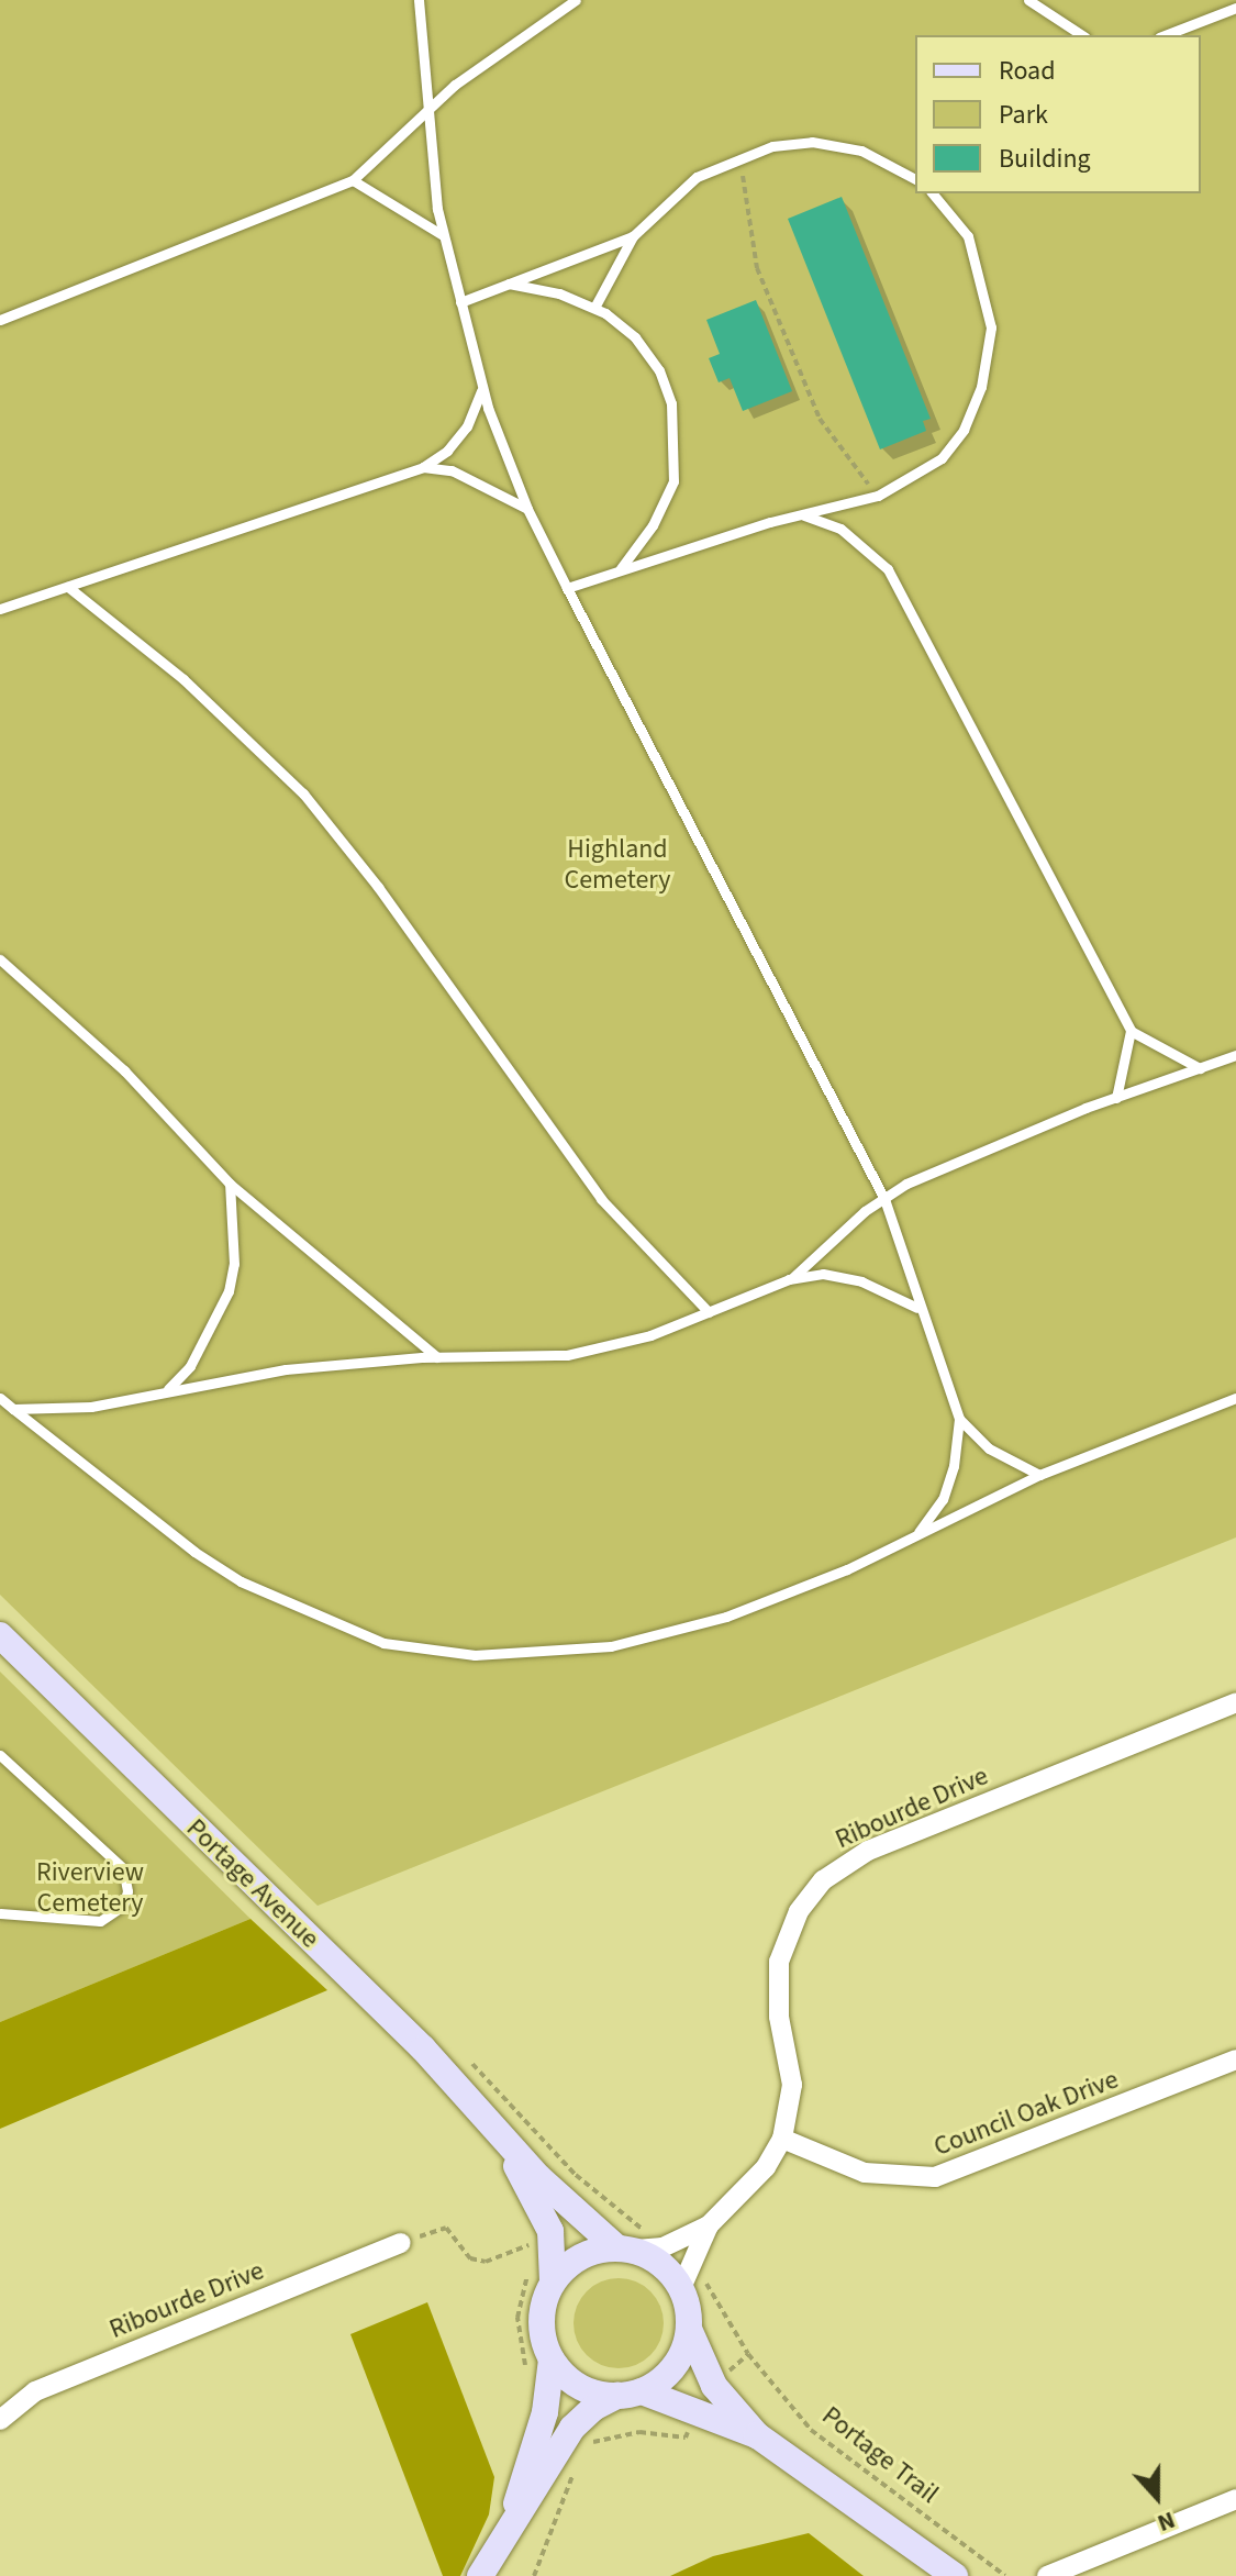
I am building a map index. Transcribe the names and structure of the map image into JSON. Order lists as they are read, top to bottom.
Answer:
{
  "streets": {
    "main road": ["Portage Avenue"],
    "street": ["Ribourde Drive", "Council Oak Drive"],
    "path": ["Portage Trail"]
  },
  "crossings": [
    ["Ribourde Drive", "Portage Avenue"],
    ["Ribourde Drive", "Council Oak Drive"]
  ],
  "parks": ["Highland Cemetery", "Riverview Cemetery"],
  "legend": ["Road", "Park", "Building"],
  "north": "bottom"
}
